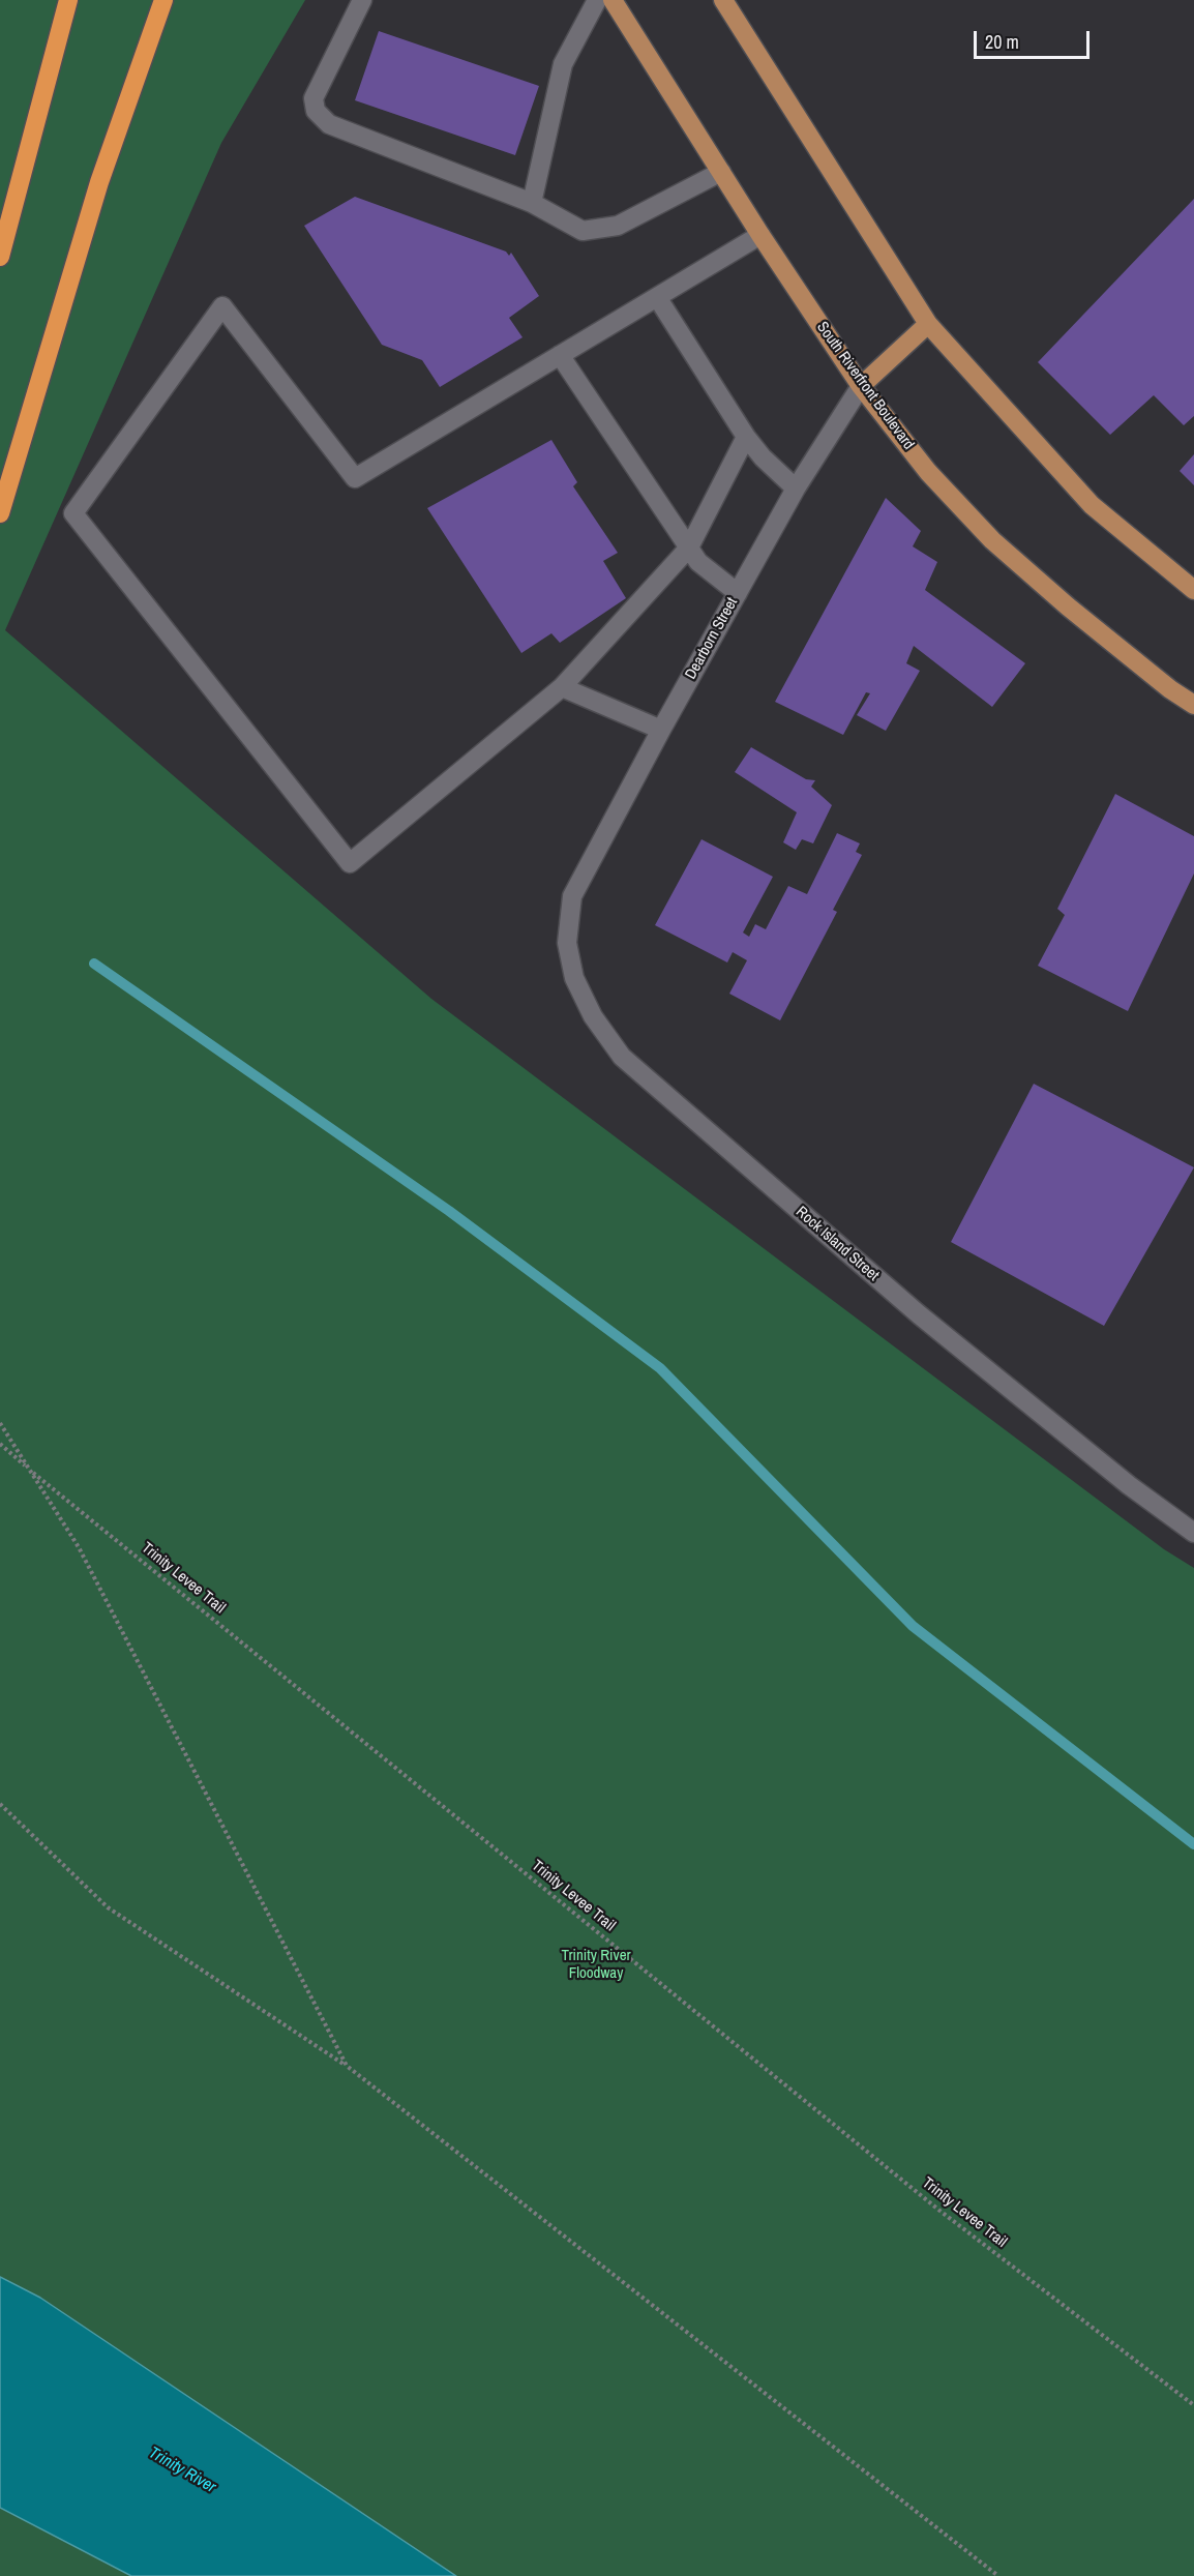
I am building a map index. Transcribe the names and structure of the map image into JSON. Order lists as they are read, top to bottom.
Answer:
{
  "streets": {
    "main road": ["South Riverfront Boulevard"],
    "street": ["Dearborn Street", "Rock Island Street"],
    "path": ["Trinity Levee Trail"]
  },
  "crossings": [
    ["South Riverfront Boulevard", "Dearborn Street"],
    ["Dearborn Street", "Rock Island Street"]
  ],
  "water": ["Trinity River"],
  "parks": ["Trinity River Floodway"],
  "scale_bar": "20 m"
}
